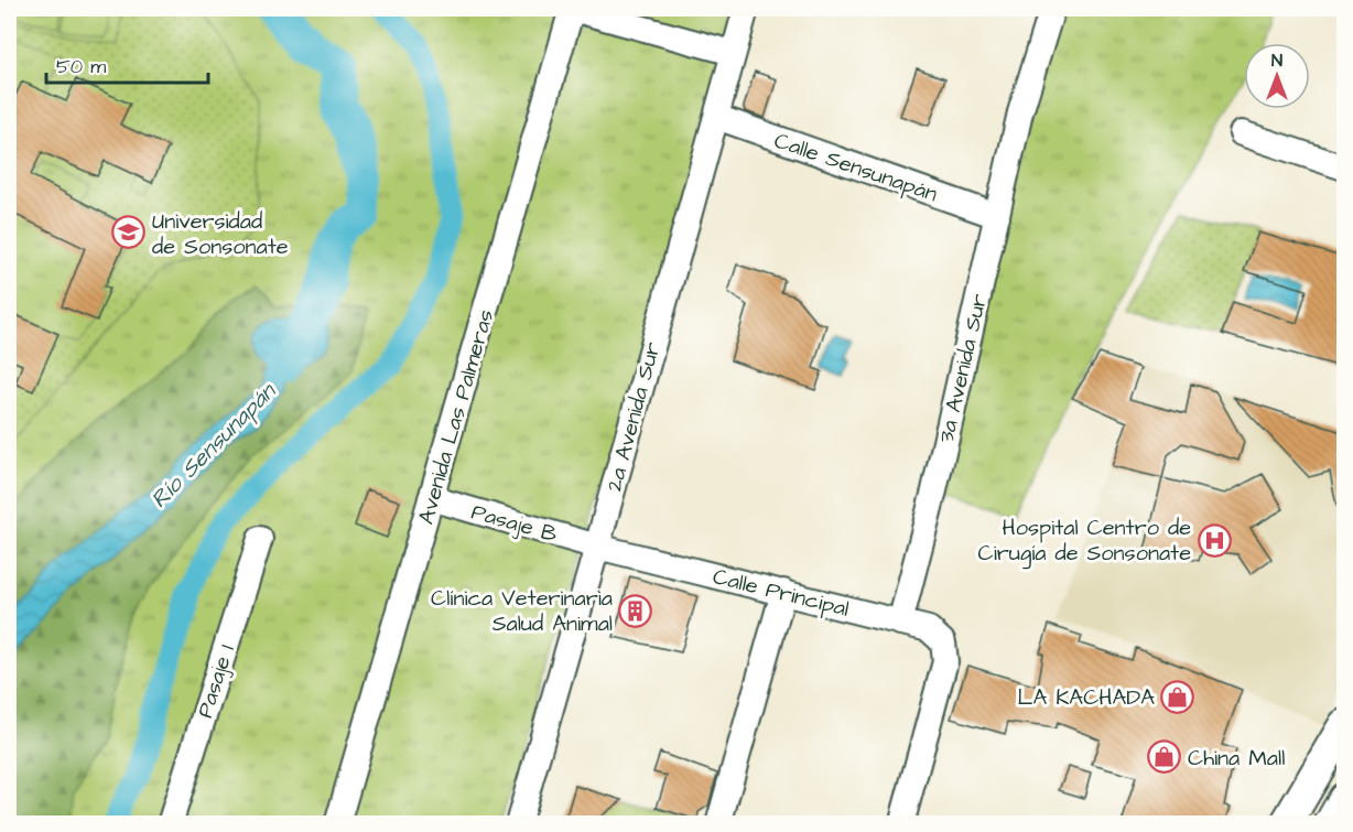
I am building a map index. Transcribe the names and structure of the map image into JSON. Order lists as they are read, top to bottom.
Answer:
{
  "streets": {
    "street": [
      "Calle Sensunapán",
      "3a Avenida Sur",
      "Avenida Las Palmeras",
      "2a Avenida Sur",
      "Pasaje B",
      "Calle Principal",
      "Pasaje 1"
    ]
  },
  "crossings": [
    ["Calle Sensunapán", "3a Avenida Sur"],
    ["Calle Sensunapán", "2a Avenida Sur"],
    ["3a Avenida Sur", "Calle Principal"],
    ["Avenida Las Palmeras", "Pasaje B"],
    ["2a Avenida Sur", "Pasaje B"],
    ["2a Avenida Sur", "Calle Principal"],
    ["Pasaje B", "Calle Principal"]
  ],
  "water": ["Río Sensunapán"],
  "places": {
    "school or university": ["Universidad de Sonsonate"],
    "hospital": ["Hospital Centro de Cirugía de Sonsonate"],
    "building": ["Clínica Veterinaria Salud Animal"],
    "shop": ["LA KACHADA", "China Mall"]
  },
  "scale_bar": "50 m",
  "north": "top"
}
